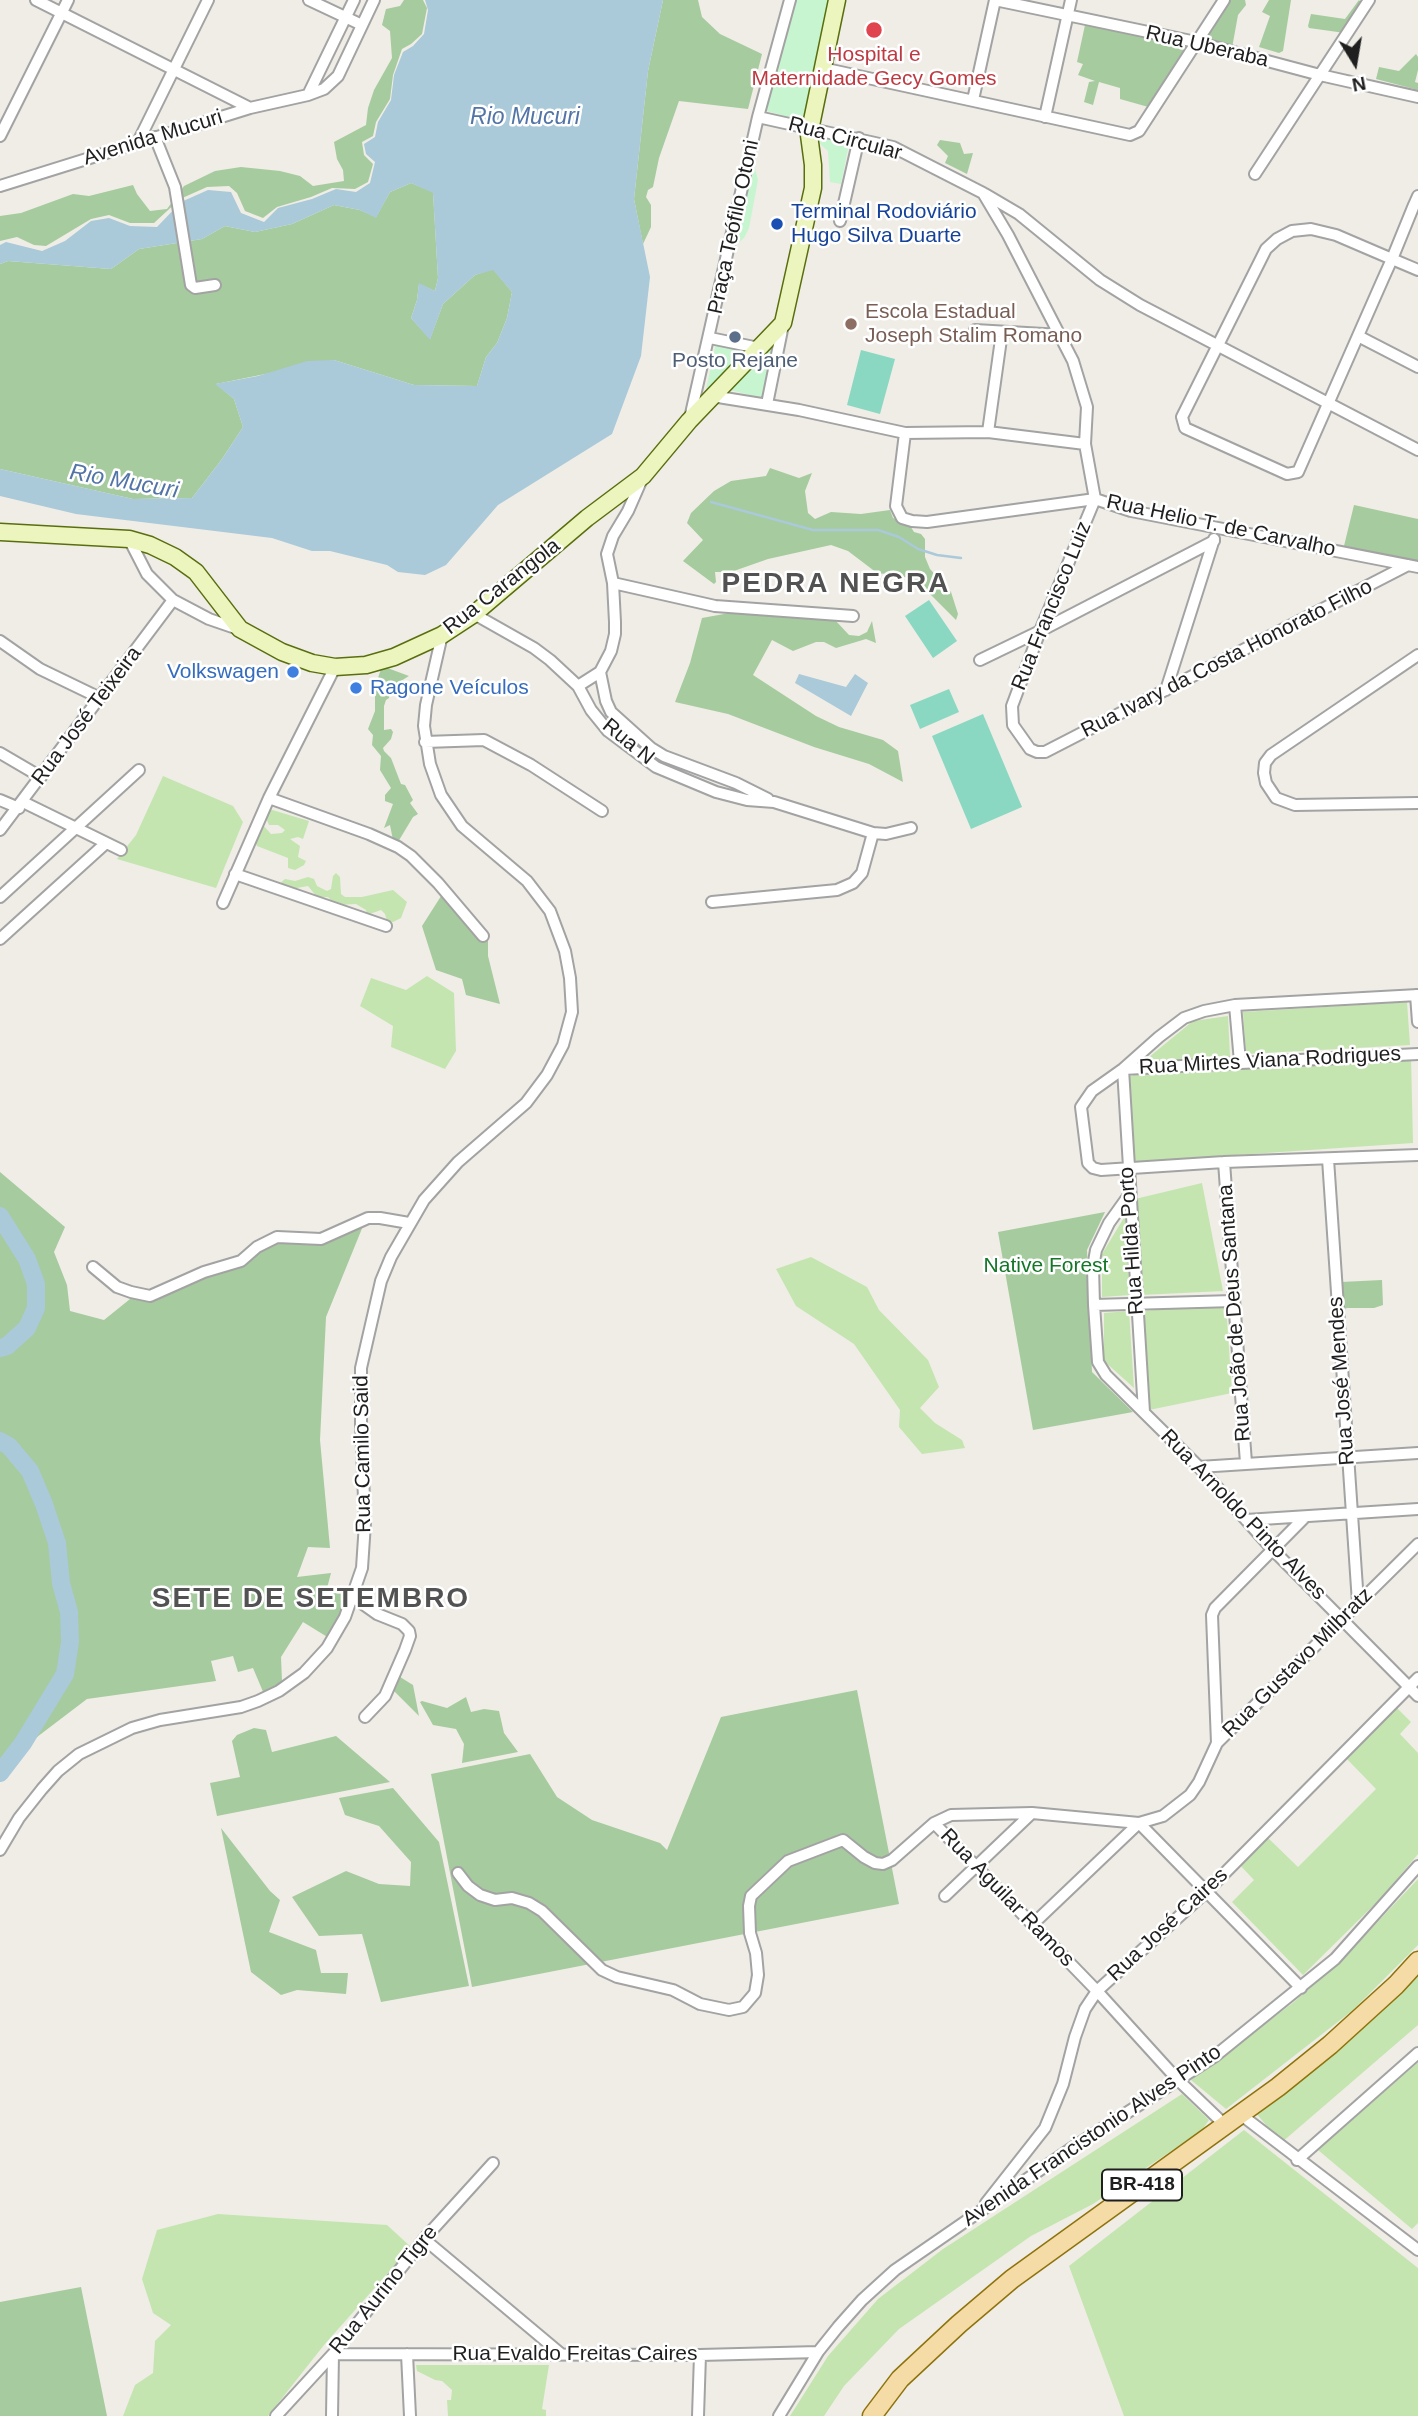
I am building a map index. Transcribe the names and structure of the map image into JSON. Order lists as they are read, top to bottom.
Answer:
{
  "streets": {
    "main road": ["Rua Carangola", "BR-418"],
    "street": [
      "Rua Uberaba",
      "Avenida Mucuri",
      "Rua Circular",
      "Praça Teófilo Otoni",
      "Rua Helio T. de Carvalho",
      "Rua Francisco Luiz",
      "Rua Ivary da Costa Honorato Filho",
      "Rua José Teixeira",
      "Rua N",
      "Rua Mirtes Viana Rodrigues",
      "Rua Hilda Porto",
      "Rua João de Deus Santana",
      "Rua José Mendes",
      "Rua Camilo Said",
      "Rua Arnoldo Pinto Alves",
      "Rua Gustavo Milbratz",
      "Rua Aguilar Ramos",
      "Rua José Caires",
      "Avenida Francistonio Alves Pinto",
      "Rua Aurino Tigre",
      "Rua Evaldo Freitas Caires"
    ]
  },
  "crossings": [
    ["Rua Circular", "Praça Teófilo Otoni"],
    ["Praça Teófilo Otoni", "Rua Carangola"],
    ["Rua Helio T. de Carvalho", "Rua Francisco Luiz"],
    ["Rua Helio T. de Carvalho", "Rua Ivary da Costa Honorato Filho"],
    ["Rua Carangola", "Rua N"],
    ["Rua Carangola", "Rua Camilo Said"],
    ["Rua Francisco Luiz", "Rua Ivary da Costa Honorato Filho"],
    ["Rua Mirtes Viana Rodrigues", "Rua Hilda Porto"],
    ["Rua Hilda Porto", "Rua Arnoldo Pinto Alves"],
    ["Rua José Mendes", "Rua Gustavo Milbratz"],
    ["Rua Arnoldo Pinto Alves", "Rua Gustavo Milbratz"],
    ["Rua Arnoldo Pinto Alves", "Rua José Caires"],
    ["Rua Gustavo Milbratz", "Rua Aguilar Ramos"],
    ["Rua Aguilar Ramos", "Rua José Caires"],
    ["Rua Aguilar Ramos", "Avenida Francistonio Alves Pinto"],
    ["Rua Aguilar Ramos", "BR-418"],
    ["Rua José Caires", "Avenida Francistonio Alves Pinto"],
    ["Avenida Francistonio Alves Pinto", "Rua Evaldo Freitas Caires"],
    ["Rua Aurino Tigre", "Rua Evaldo Freitas Caires"]
  ],
  "districts": ["PEDRA NEGRA", "SETE DE SETEMBRO"],
  "water": ["Rio Mucuri"],
  "parks": ["Native Forest"],
  "places": [
    "Hospital e Maternidade Gecy Gomes",
    "Terminal Rodoviário Hugo Silva Duarte",
    "Escola Estadual Joseph Stalim Romano",
    "Posto Rejane",
    "Volkswagen",
    "Ragone Veículos"
  ],
  "north": "bottom"
}
